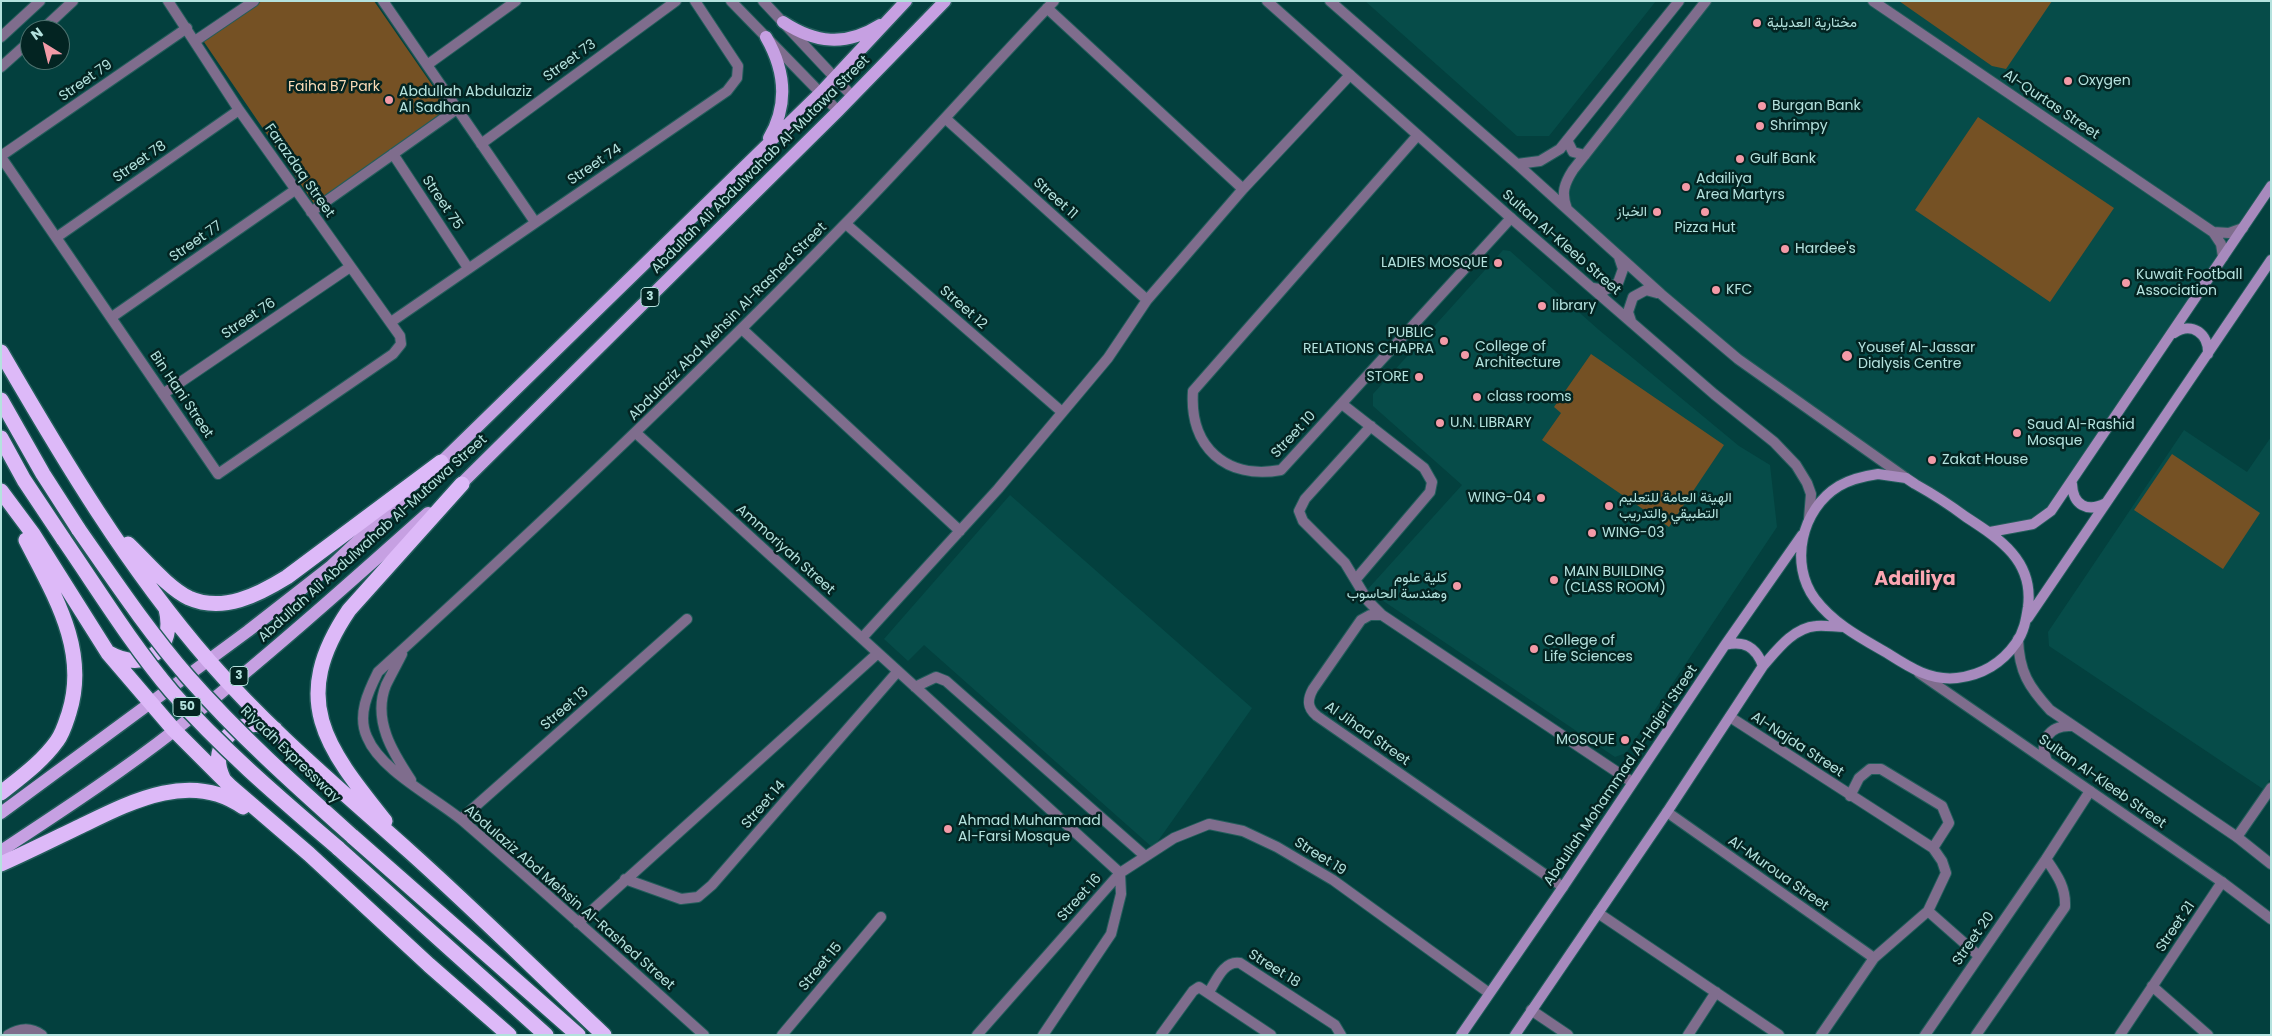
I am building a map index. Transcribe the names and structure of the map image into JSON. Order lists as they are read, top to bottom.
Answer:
{
  "streets": {
    "highway": ["50", "Riyadh Expressway"],
    "main road": ["Abdullah Ali Abdulwahab Al-Mutawa Street", "3", "Abdullah Mohammad Al-Hajeri Street"],
    "street": [
      "Street 73",
      "Street 79",
      "Al-Qurtas Street",
      "Street 78",
      "Street 74",
      "Farazdaq Street",
      "Street 11",
      "Street 75",
      "Street 77",
      "Sultan Al-Kleeb Street",
      "Street 12",
      "Street 76",
      "Abdulaziz Abd Mehsin Al-Rashed Street",
      "Bin Hani Street",
      "Street 10",
      "Ammoriyah Street",
      "Street 13",
      "Al Jihad Street",
      "Al-Najda Street",
      "Street 14",
      "Street 19",
      "Al-Muroua Street",
      "Street 16",
      "Street 21",
      "Street 20",
      "Street 15",
      "Street 18"
    ]
  },
  "crossings": [
    ["Street 79", "Farazdaq Street"],
    ["Street 79", "Bin Hani Street"],
    ["Street 78", "Farazdaq Street"],
    ["Street 78", "Bin Hani Street"],
    ["Street 74", "Farazdaq Street"],
    ["Street 74", "Street 75"],
    ["Farazdaq Street", "Street 77"],
    ["Farazdaq Street", "Street 76"],
    ["Farazdaq Street", "Bin Hani Street"],
    ["Street 11", "Abdulaziz Abd Mehsin Al-Rashed Street"],
    ["Street 77", "Bin Hani Street"],
    ["Sultan Al-Kleeb Street", "Street 10"],
    ["Sultan Al-Kleeb Street", "Street 21"],
    ["Sultan Al-Kleeb Street", "Street 20"],
    ["Street 12", "Abdulaziz Abd Mehsin Al-Rashed Street"],
    ["Street 76", "Bin Hani Street"],
    ["Abdulaziz Abd Mehsin Al-Rashed Street", "Ammoriyah Street"],
    ["Abdulaziz Abd Mehsin Al-Rashed Street", "Street 13"],
    ["Ammoriyah Street", "Street 14"],
    ["Ammoriyah Street", "Street 19"],
    ["Ammoriyah Street", "Street 16"],
    ["Al Jihad Street", "Abdullah Mohammad Al-Hajeri Street"],
    ["Abdullah Mohammad Al-Hajeri Street", "Street 19"],
    ["Street 19", "Street 16"]
  ],
  "districts": ["Adailiya"],
  "parks": ["Faiha B7 Park"],
  "places": [
    "مختارية العديلية",
    "Oxygen",
    "Abdullah Abdulaziz Al Sadhan",
    "Burgan Bank",
    "Shrimpy",
    "Gulf Bank",
    "Adailiya Area Martyrs",
    "الخباز",
    "Pizza Hut",
    "Hardee's",
    "LADIES MOSQUE",
    "Kuwait Football Association",
    "KFC",
    "library",
    "PUBLIC RELATIONS CHAPRA",
    "College of Architecture",
    "Yousef Al-Jassar Dialysis Centre",
    "STORE",
    "class rooms",
    "U.N. LIBRARY",
    "Saud Al-Rashid Mosque",
    "Zakat House",
    "WING-04",
    "الهيئة العامة للتعليم التطبيقي والتدريب",
    "WING-03",
    "MAIN BUILDING (CLASS ROOM)",
    "كلية علوم وهندسة الحاسوب",
    "College of Life Sciences",
    "MOSQUE",
    "Ahmad Muhammad Al-Farsi Mosque"
  ],
  "north": "top left"
}
